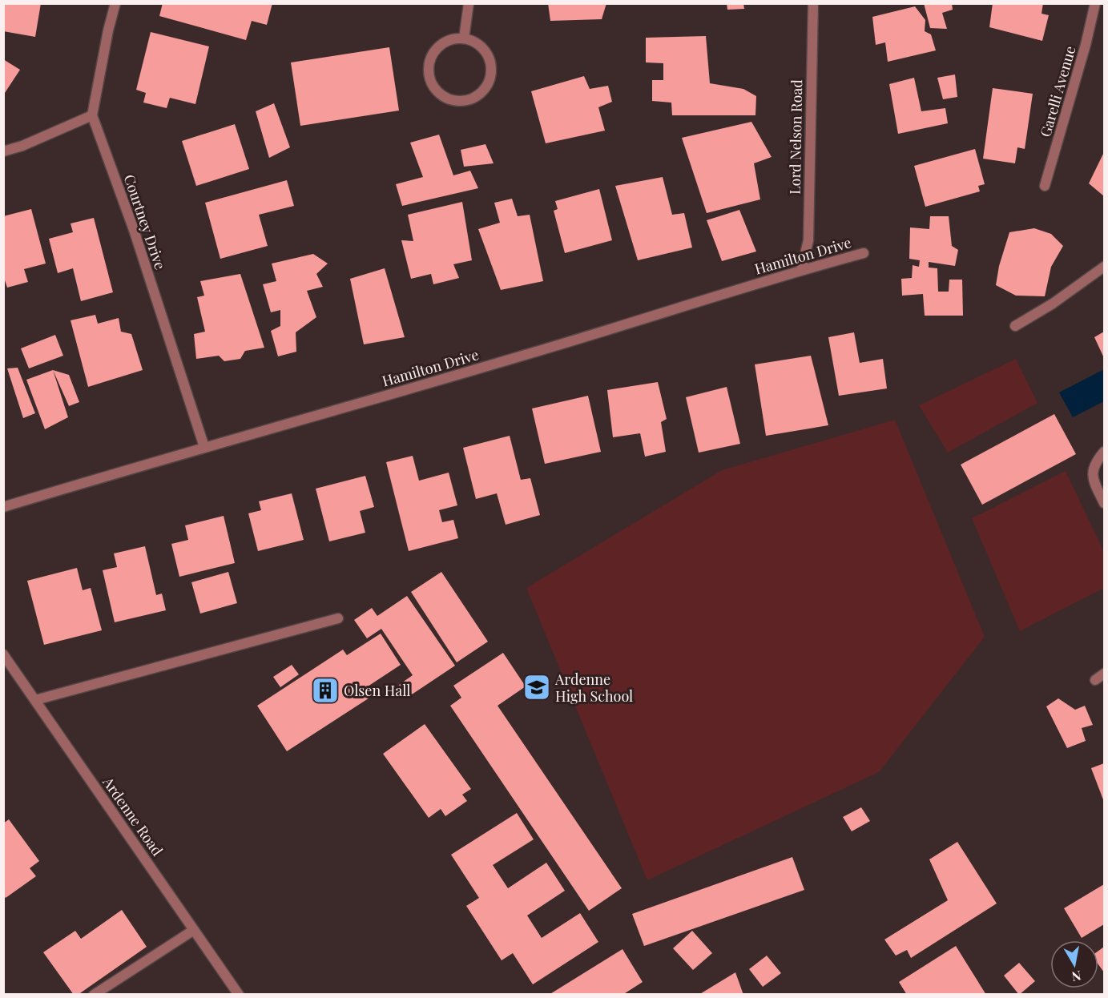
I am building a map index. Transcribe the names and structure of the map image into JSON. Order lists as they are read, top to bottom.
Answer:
{
  "streets": {
    "street": [
      "Garelli Avenue",
      "Lord Nelson Road",
      "Courtney Drive",
      "Hamilton Drive",
      "Ardenne Road"
    ]
  },
  "crossings": [
    ["Lord Nelson Road", "Hamilton Drive"],
    ["Courtney Drive", "Hamilton Drive"]
  ],
  "places": {
    "school or university": ["Ardenne High School"],
    "building": ["Olsen Hall"]
  },
  "north": "bottom"
}
